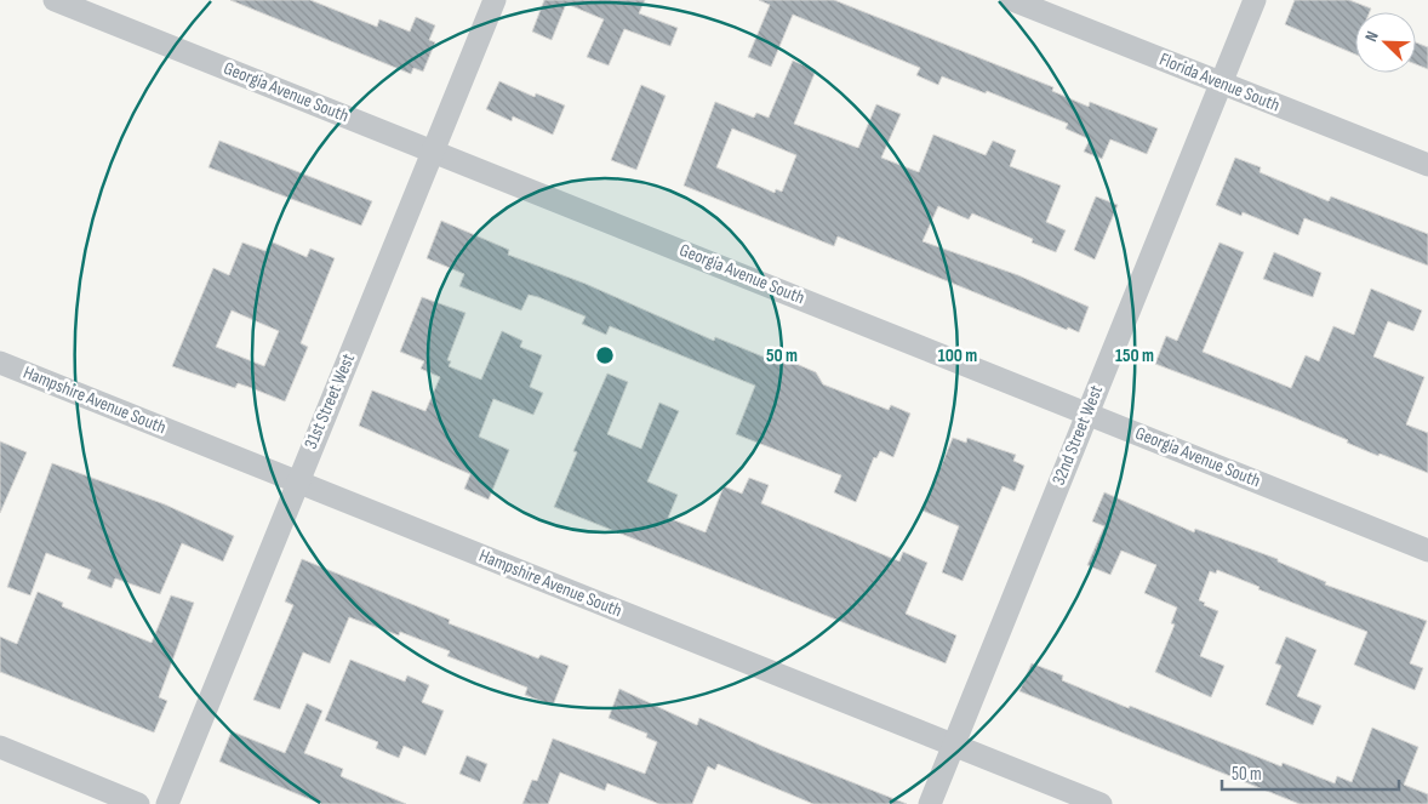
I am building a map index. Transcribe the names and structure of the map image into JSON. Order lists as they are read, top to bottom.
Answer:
{
  "streets": {
    "street": [
      "Florida Avenue South",
      "Georgia Avenue South",
      "Hampshire Avenue South",
      "31st Street West",
      "32nd Street West"
    ]
  },
  "crossings": [
    ["Florida Avenue South", "32nd Street West"],
    ["Georgia Avenue South", "31st Street West"],
    ["Georgia Avenue South", "32nd Street West"],
    ["Hampshire Avenue South", "31st Street West"],
    ["Hampshire Avenue South", "32nd Street West"]
  ],
  "scale_bar": "50 m",
  "north": "top left",
  "rings": ["50 m", "100 m", "150 m"]
}
